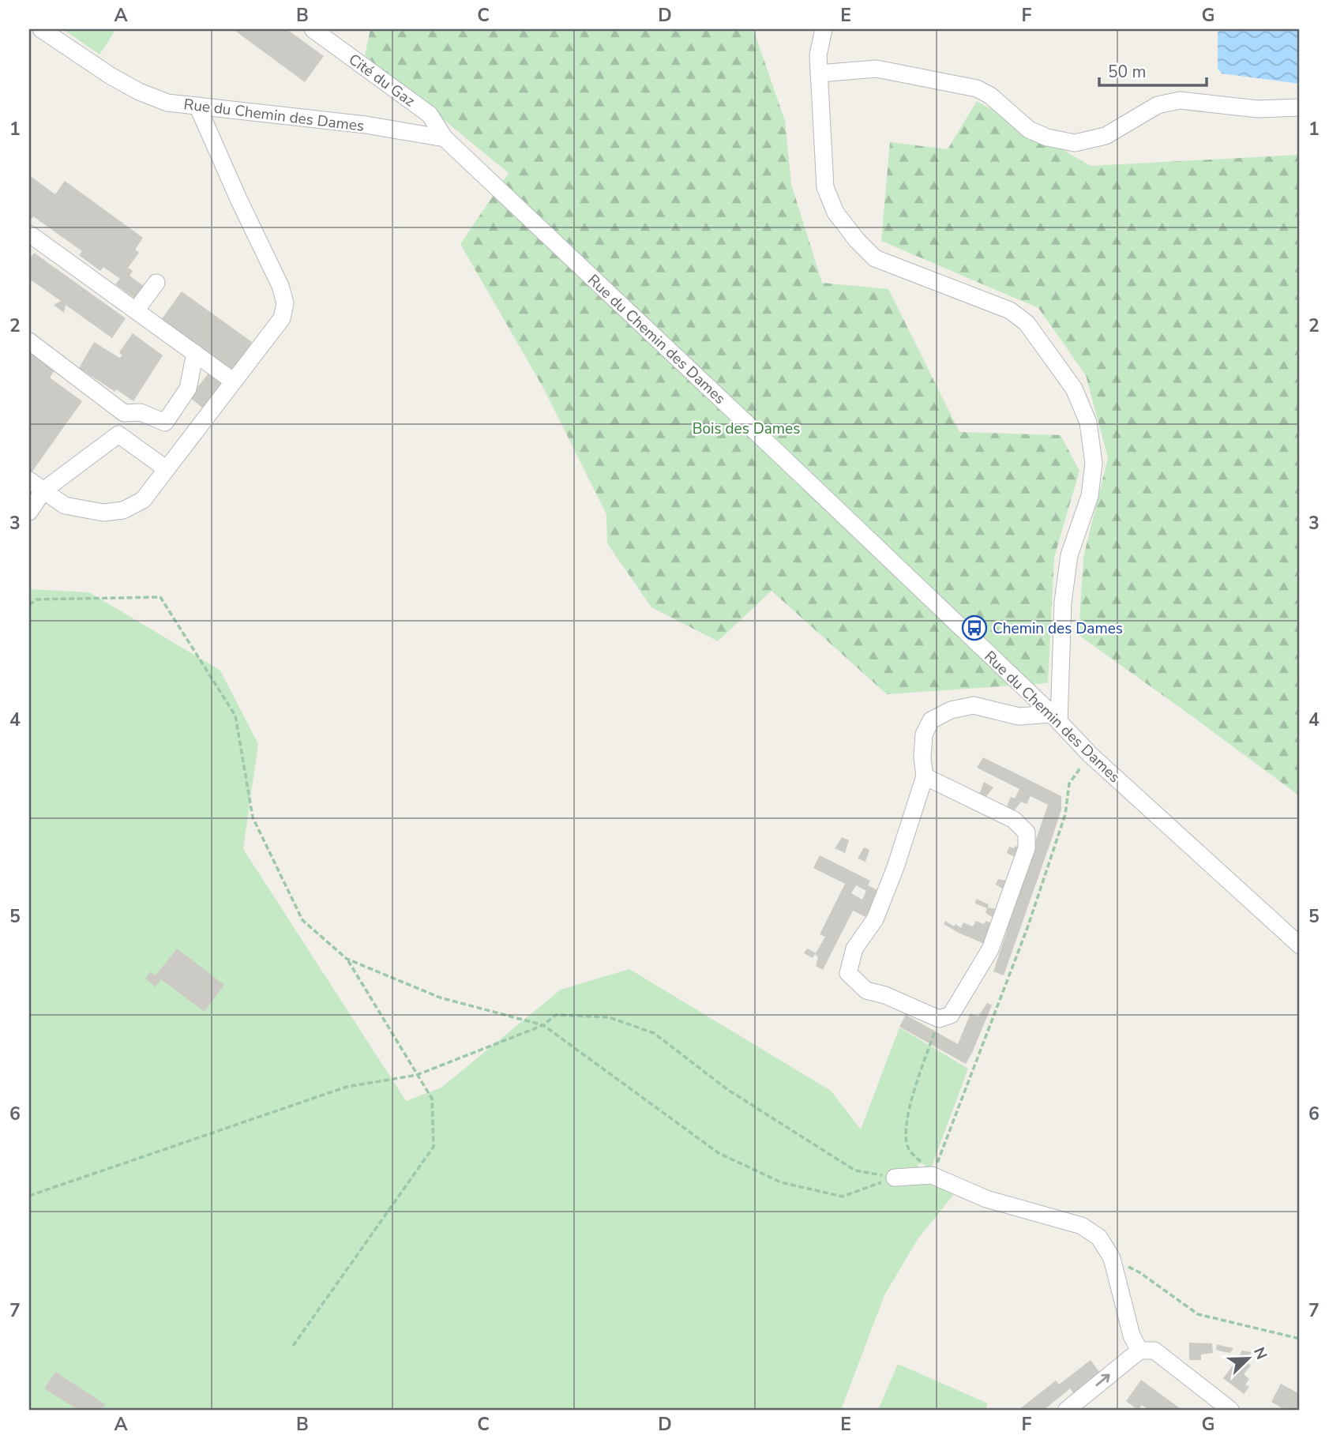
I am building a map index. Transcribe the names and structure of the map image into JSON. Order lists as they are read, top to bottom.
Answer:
{
  "streets": {
    "street": ["Cité du Gaz", "Rue du Chemin des Dames"]
  },
  "crossings": [
    ["Cité du Gaz", "Rue du Chemin des Dames"]
  ],
  "parks": ["Bois des Dames"],
  "places": {
    "bus stop": ["Chemin des Dames"]
  },
  "scale_bar": "50 m",
  "north": "top right",
  "grid": {
    "columns": [
      "A",
      "B",
      "C",
      "D",
      "E",
      "F",
      "G"
    ],
    "rows": [
      "1",
      "2",
      "3",
      "4",
      "5",
      "6",
      "7"
    ]
  }
}
